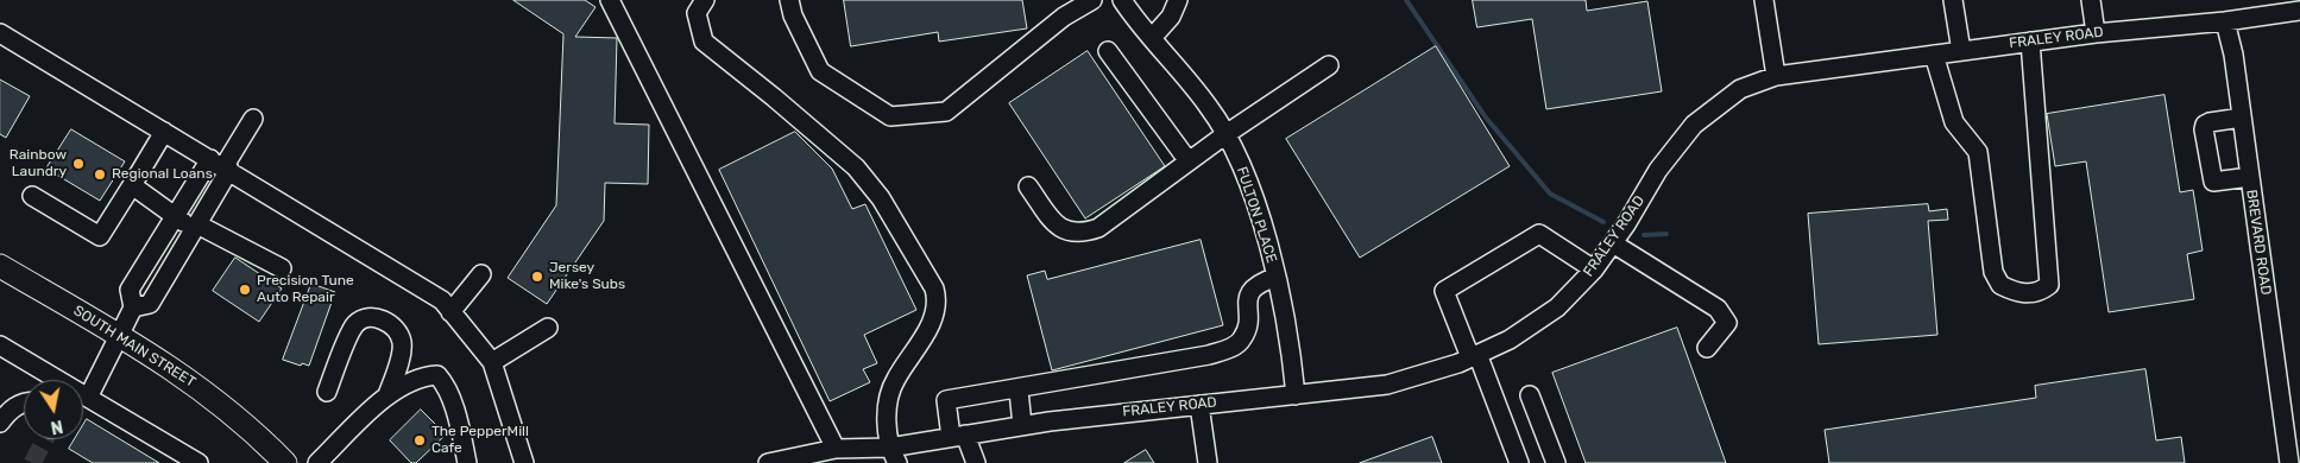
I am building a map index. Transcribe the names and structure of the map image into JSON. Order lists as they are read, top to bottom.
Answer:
{
  "streets": {
    "main road": ["SOUTH MAIN STREET"],
    "street": ["FRALEY ROAD", "FULTON PLACE", "BREVARD ROAD"]
  },
  "crossings": [
    ["FRALEY ROAD", "FULTON PLACE"],
    ["FRALEY ROAD", "BREVARD ROAD"]
  ],
  "places": [
    "Rainbow Laundry",
    "Regional Loans",
    "Jersey Mike's Subs",
    "Precision Tune Auto Repair",
    "The PepperMill Cafe"
  ],
  "north": "bottom"
}
